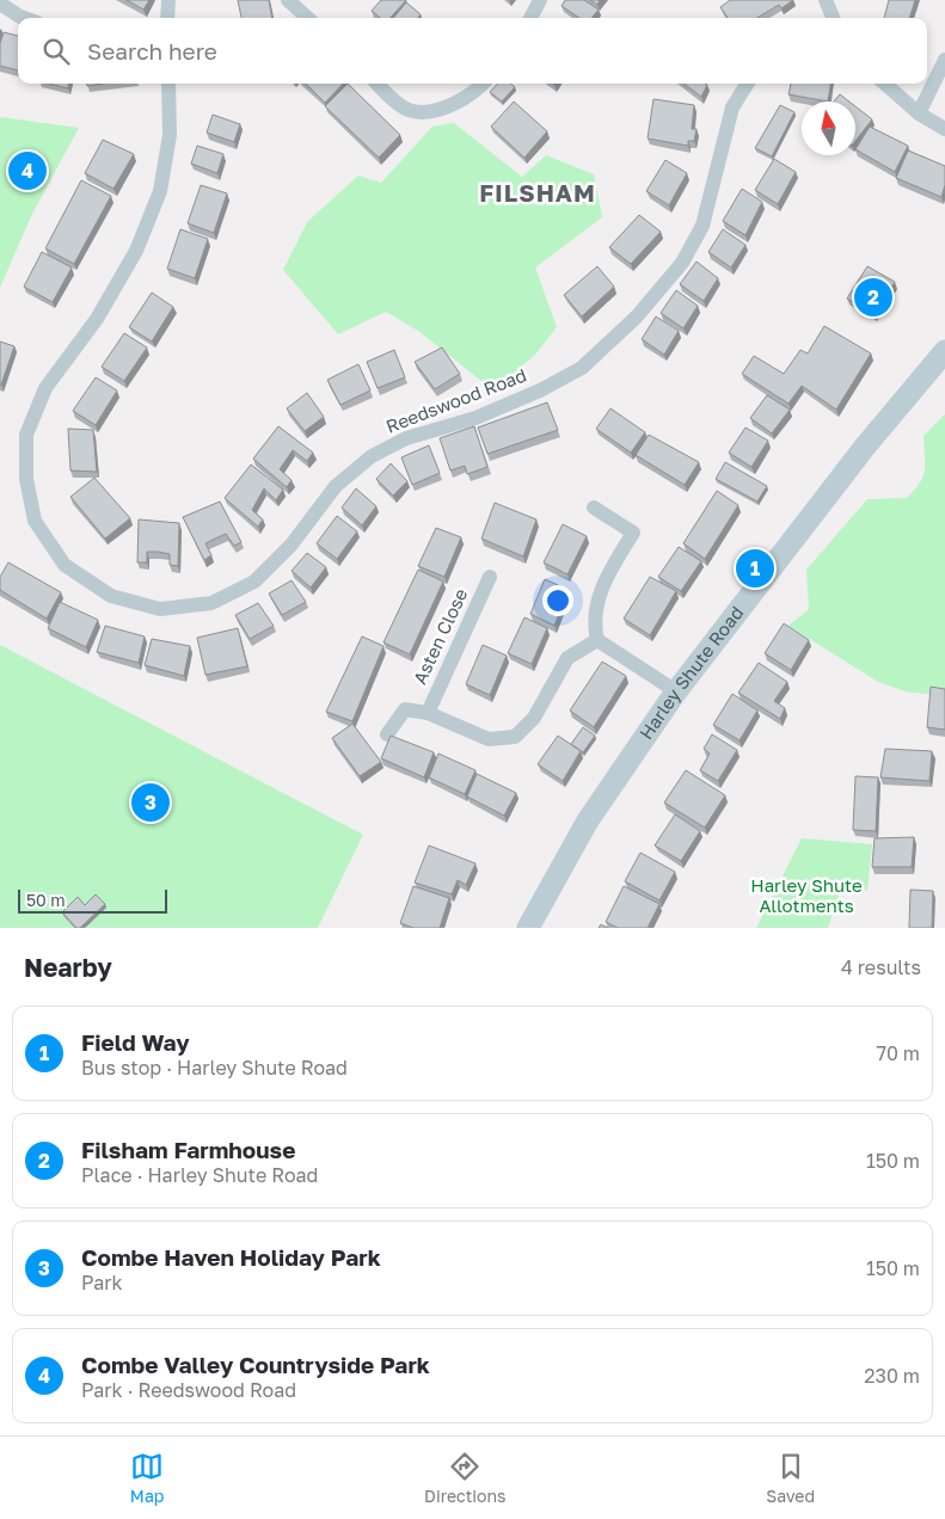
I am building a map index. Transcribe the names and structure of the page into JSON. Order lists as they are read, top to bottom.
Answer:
{
  "streets": {
    "main road": ["Harley Shute Road"],
    "street": ["Reedswood Road", "Asten Close"]
  },
  "districts": ["FILSHAM"],
  "parks": ["Harley Shute Allotments"],
  "scale_bar": "50 m",
  "north": "top",
  "page": {
    "search": "Search here",
    "pins": [
      "4",
      "2",
      "1",
      "3"
    ],
    "scale": "50 m",
    "heading": ["Nearby", "4 results"],
    "list": [
      {
        "mark": "1",
        "name": "Field Way",
        "note": "Bus stop · Harley Shute Road",
        "value": "70 m"
      },
      {
        "mark": "2",
        "name": "Filsham Farmhouse",
        "note": "Place · Harley Shute Road",
        "value": "150 m"
      },
      {
        "mark": "3",
        "name": "Combe Haven Holiday Park",
        "note": "Park",
        "value": "150 m"
      },
      {
        "mark": "4",
        "name": "Combe Valley Countryside Park",
        "note": "Park · Reedswood Road",
        "value": "230 m"
      }
    ],
    "nav": ["Map", "Directions", "Saved"]
  }
}
